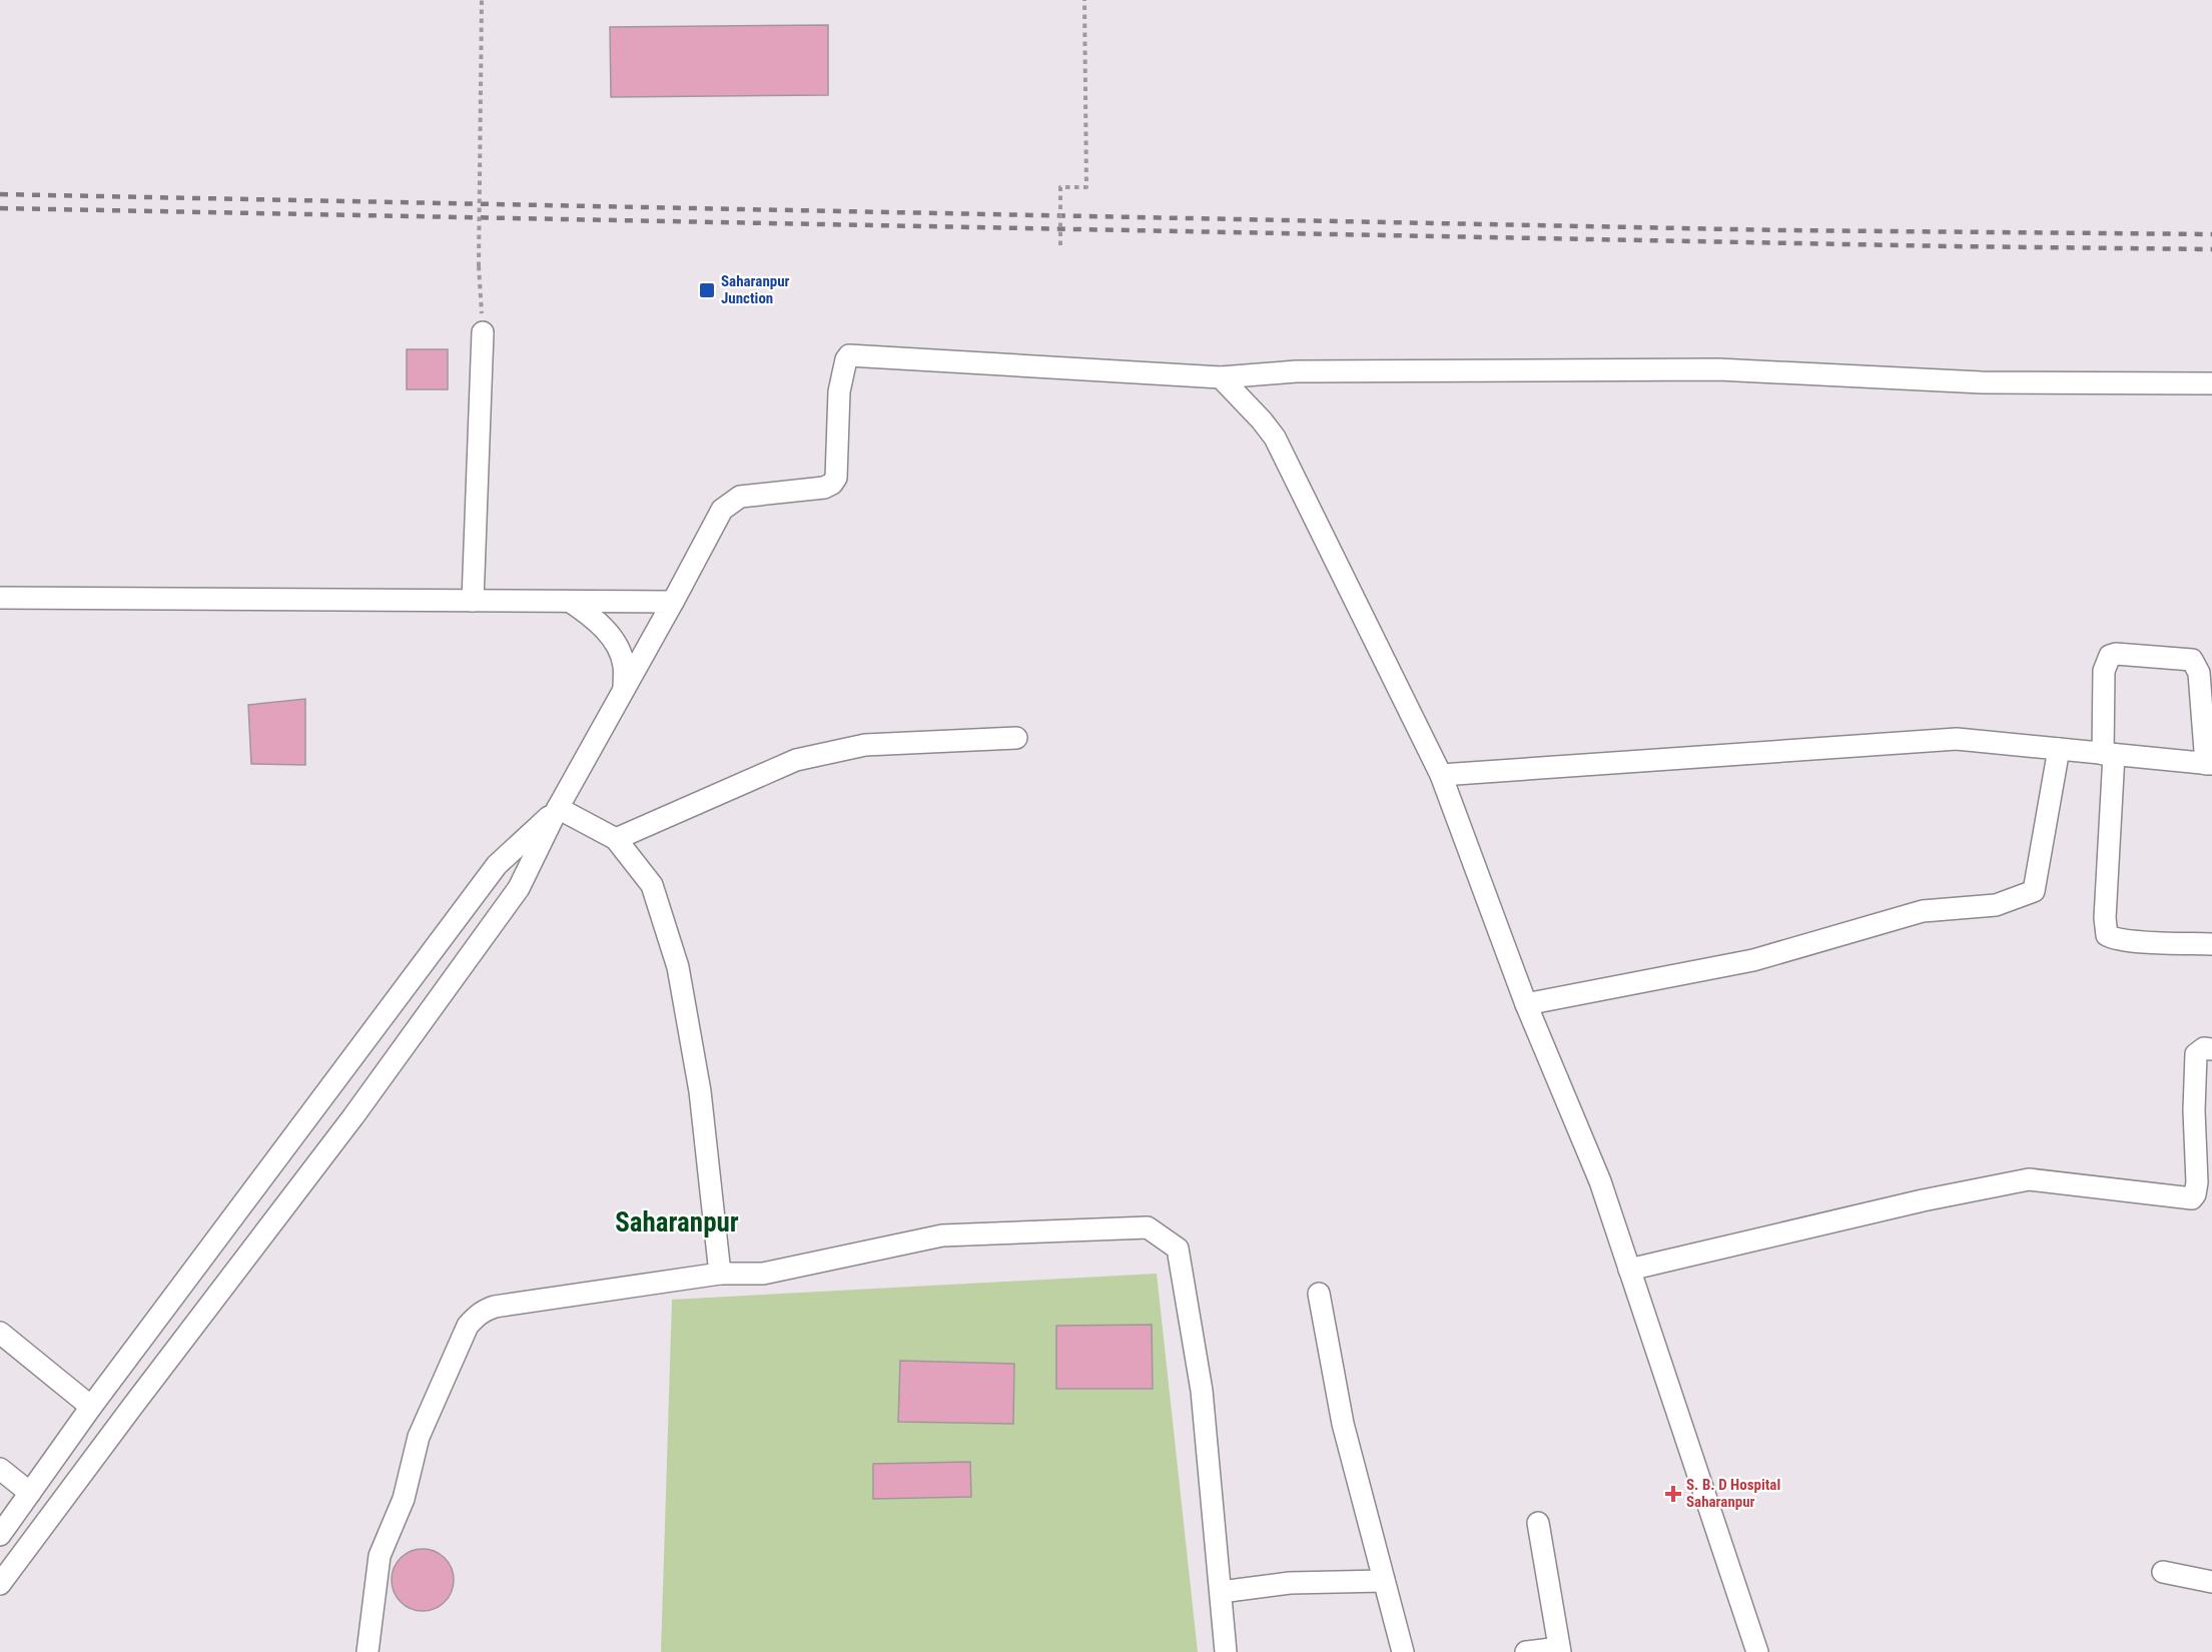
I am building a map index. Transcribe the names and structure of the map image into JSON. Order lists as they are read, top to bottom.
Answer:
{
  "districts": ["Saharanpur"],
  "places": {
    "transit": ["Saharanpur Junction"],
    "health": ["S. B. D Hospital Saharanpur"]
  }
}
